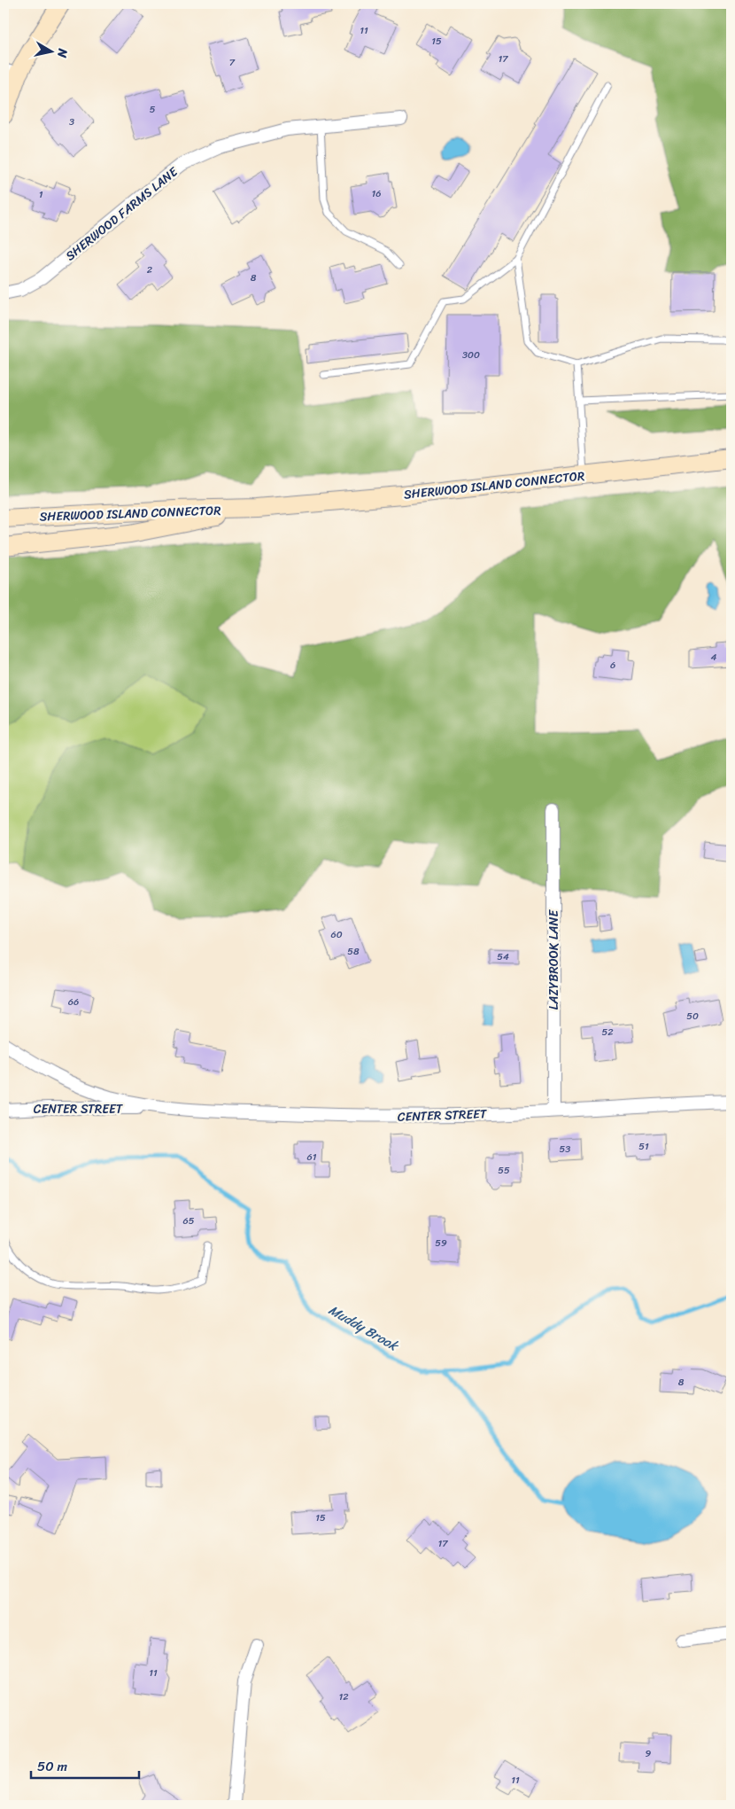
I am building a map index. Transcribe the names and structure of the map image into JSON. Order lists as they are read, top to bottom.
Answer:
{
  "streets": {
    "main road": ["SHERWOOD ISLAND CONNECTOR"],
    "street": ["SHERWOOD FARMS LANE", "LAZYBROOK LANE", "CENTER STREET"]
  },
  "crossings": [
    ["LAZYBROOK LANE", "CENTER STREET"]
  ],
  "water": ["Muddy Brook"],
  "house_numbers": [
    "11",
    "15",
    "17",
    "7",
    "5",
    "3",
    "16",
    "1",
    "2",
    "8",
    "300",
    "4",
    "6",
    "60",
    "58",
    "54",
    "66",
    "50",
    "52",
    "51",
    "53",
    "61",
    "55",
    "65",
    "59",
    "8",
    "15",
    "17",
    "11",
    "12",
    "9",
    "11"
  ],
  "scale_bar": "50 m",
  "north": "right"
}
